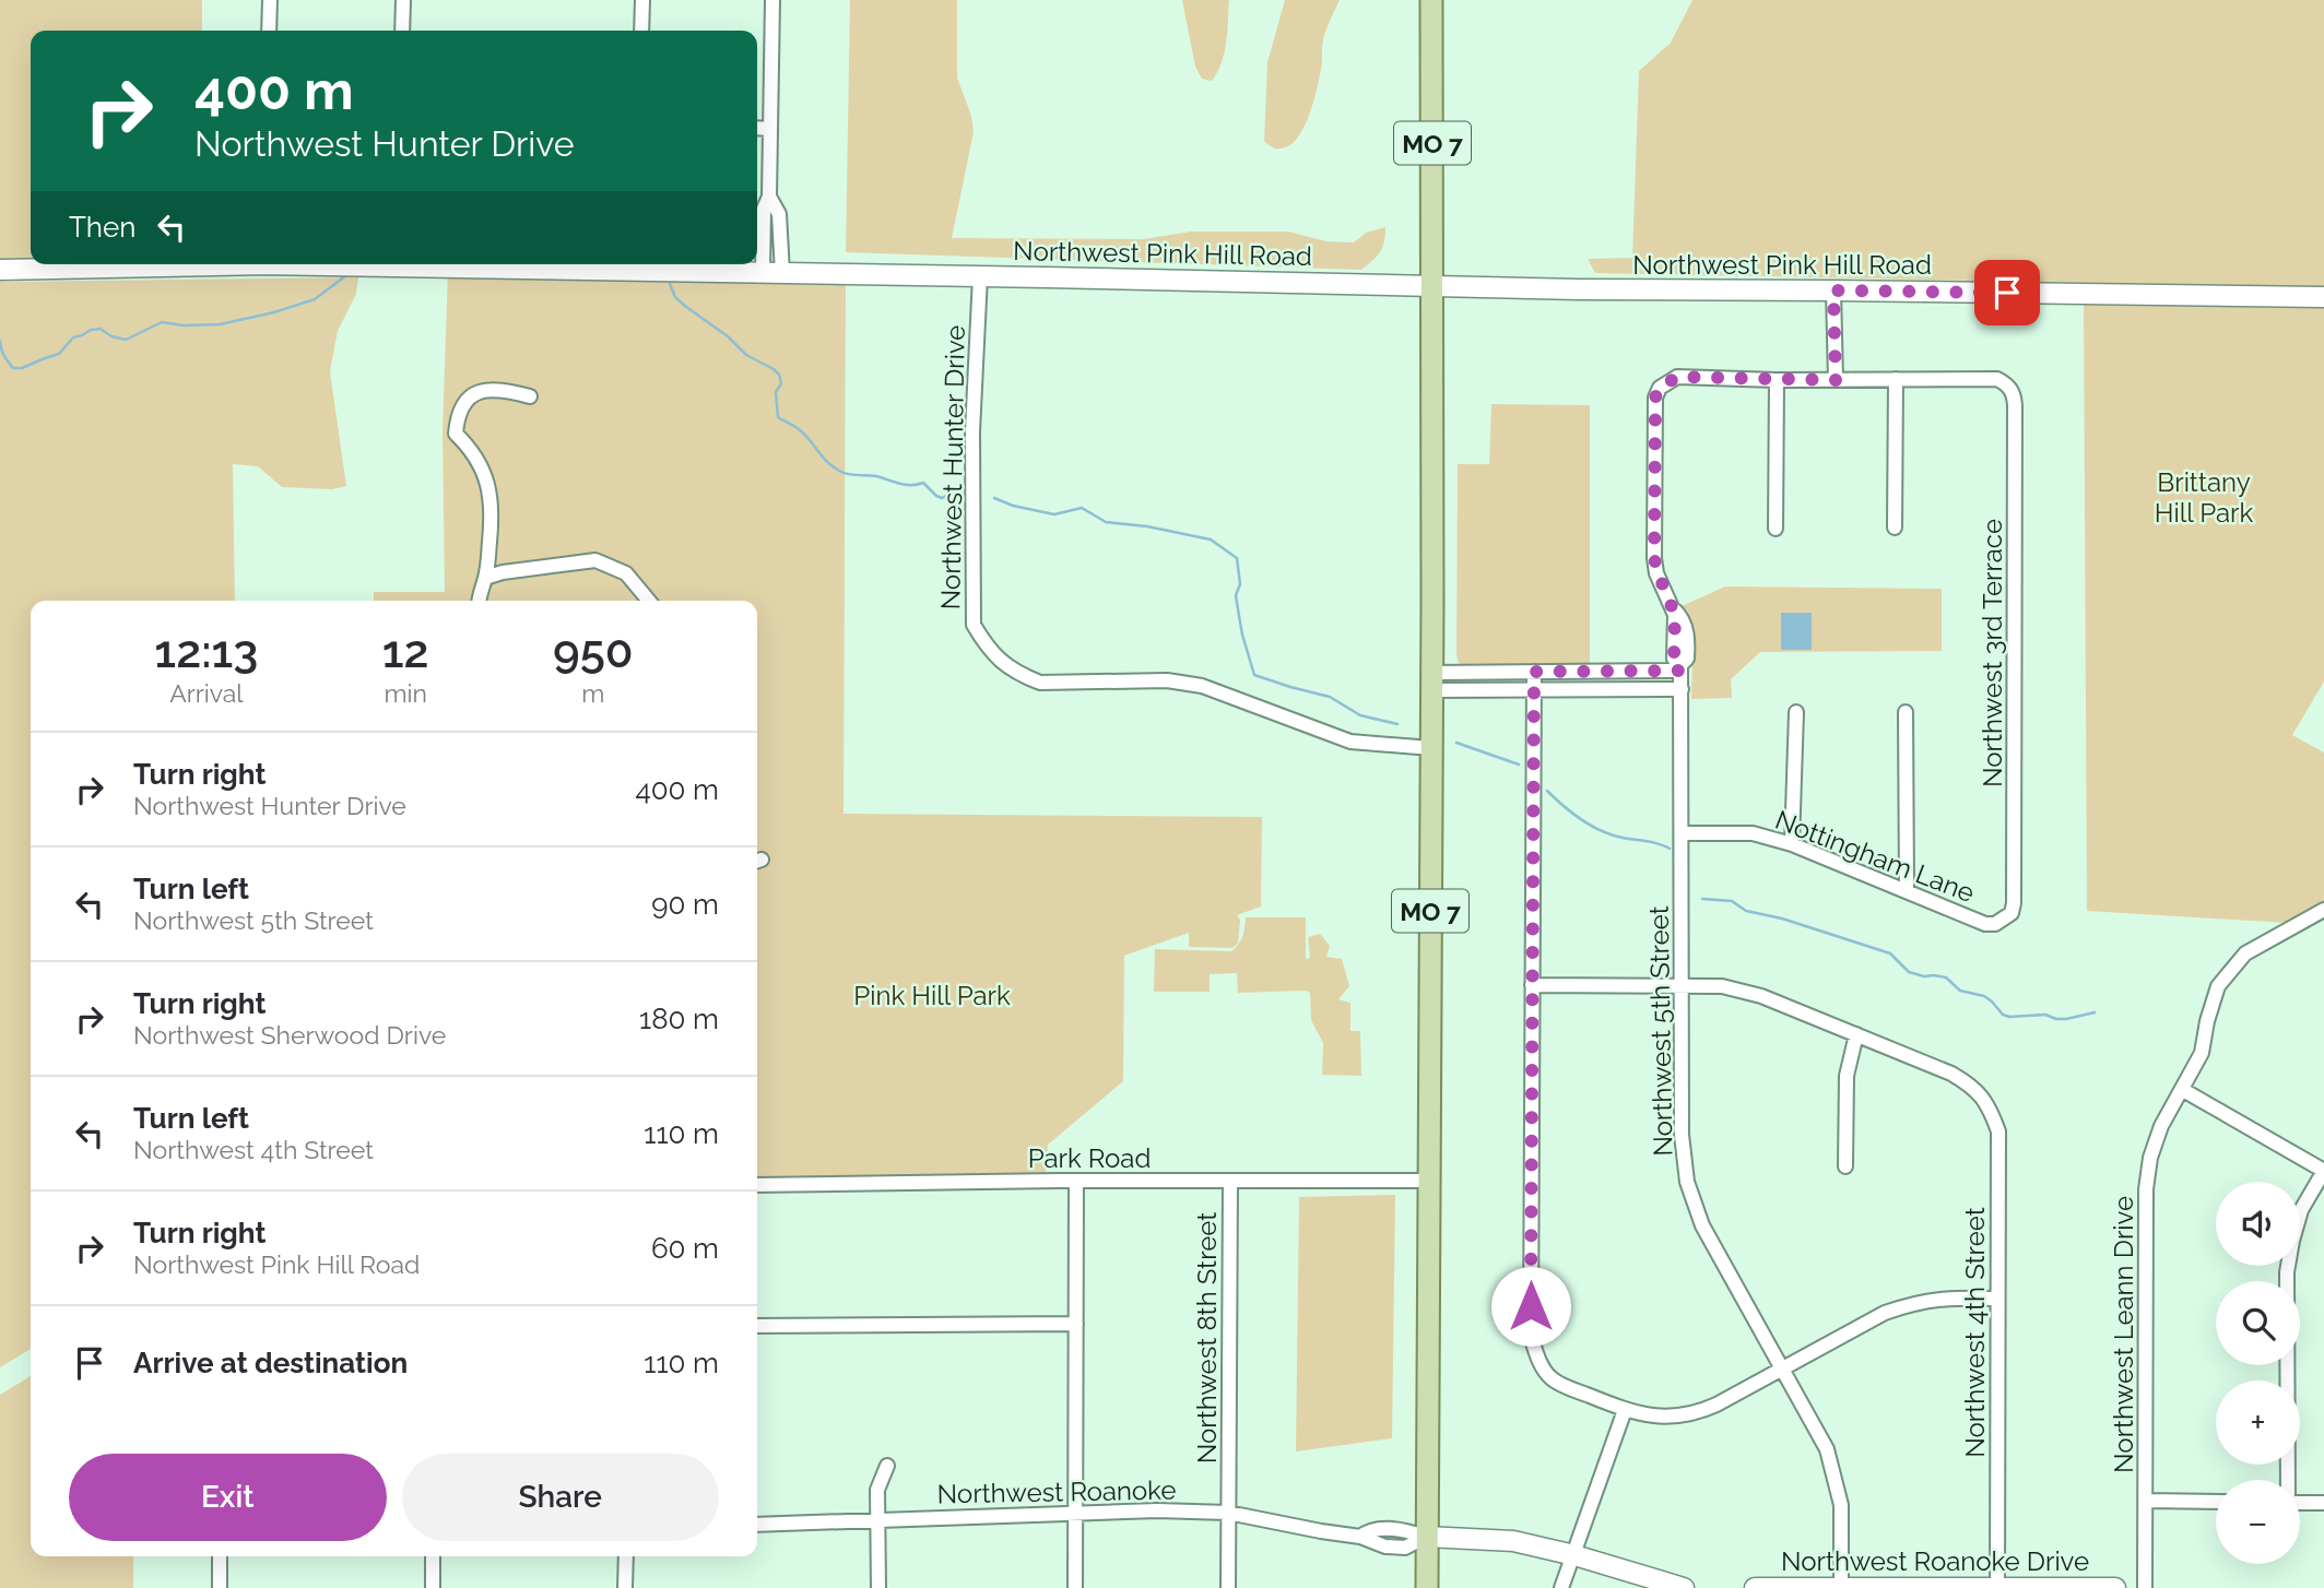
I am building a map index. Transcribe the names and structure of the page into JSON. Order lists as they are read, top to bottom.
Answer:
{
  "streets": {
    "main road": ["MO 7", "Northwest Pink Hill Road", "Northwest Roanoke Drive"],
    "street": [
      "Northwest Hunter Drive",
      "Northwest 3rd Terrace",
      "Nottingham Lane",
      "Northwest 5th Street",
      "Park Road",
      "Northwest 4th Street",
      "Northwest Leann Drive",
      "Northwest 8th Street",
      "Northwest Roanoke"
    ]
  },
  "crossings": [
    ["MO 7", "Northwest Pink Hill Road"],
    ["MO 7", "Northwest Hunter Drive"],
    ["MO 7", "Park Road"],
    ["MO 7", "Northwest Roanoke"],
    ["Northwest Pink Hill Road", "Northwest Hunter Drive"],
    ["Northwest 3rd Terrace", "Nottingham Lane"],
    ["Nottingham Lane", "Northwest 5th Street"],
    ["Northwest 5th Street", "Northwest Roanoke Drive"],
    ["Park Road", "Northwest 8th Street"],
    ["Northwest 4th Street", "Northwest Roanoke Drive"],
    ["Northwest 8th Street", "Northwest Roanoke"]
  ],
  "parks": ["Brittany Hill Park", "Pink Hill Park"],
  "page": {
    "turn": ["400 m", "Northwest Hunter Drive"],
    "then": "Then",
    "eta": [
      "12:13",
      "Arrival",
      "12",
      "min",
      "950",
      "m"
    ],
    "list": [
      {
        "name": "Turn right",
        "note": "Northwest Hunter Drive",
        "value": "400 m"
      },
      {
        "name": "Turn left",
        "note": "Northwest 5th Street",
        "value": "90 m"
      },
      {
        "name": "Turn right",
        "note": "Northwest Sherwood Drive",
        "value": "180 m"
      },
      {
        "name": "Turn left",
        "note": "Northwest 4th Street",
        "value": "110 m"
      },
      {
        "name": "Turn right",
        "note": "Northwest Pink Hill Road",
        "value": "60 m"
      },
      {
        "name": "Arrive at destination",
        "value": "110 m"
      }
    ],
    "map_buttons": ["+", "−"],
    "buttons": ["Exit", "Share"]
  }
}
